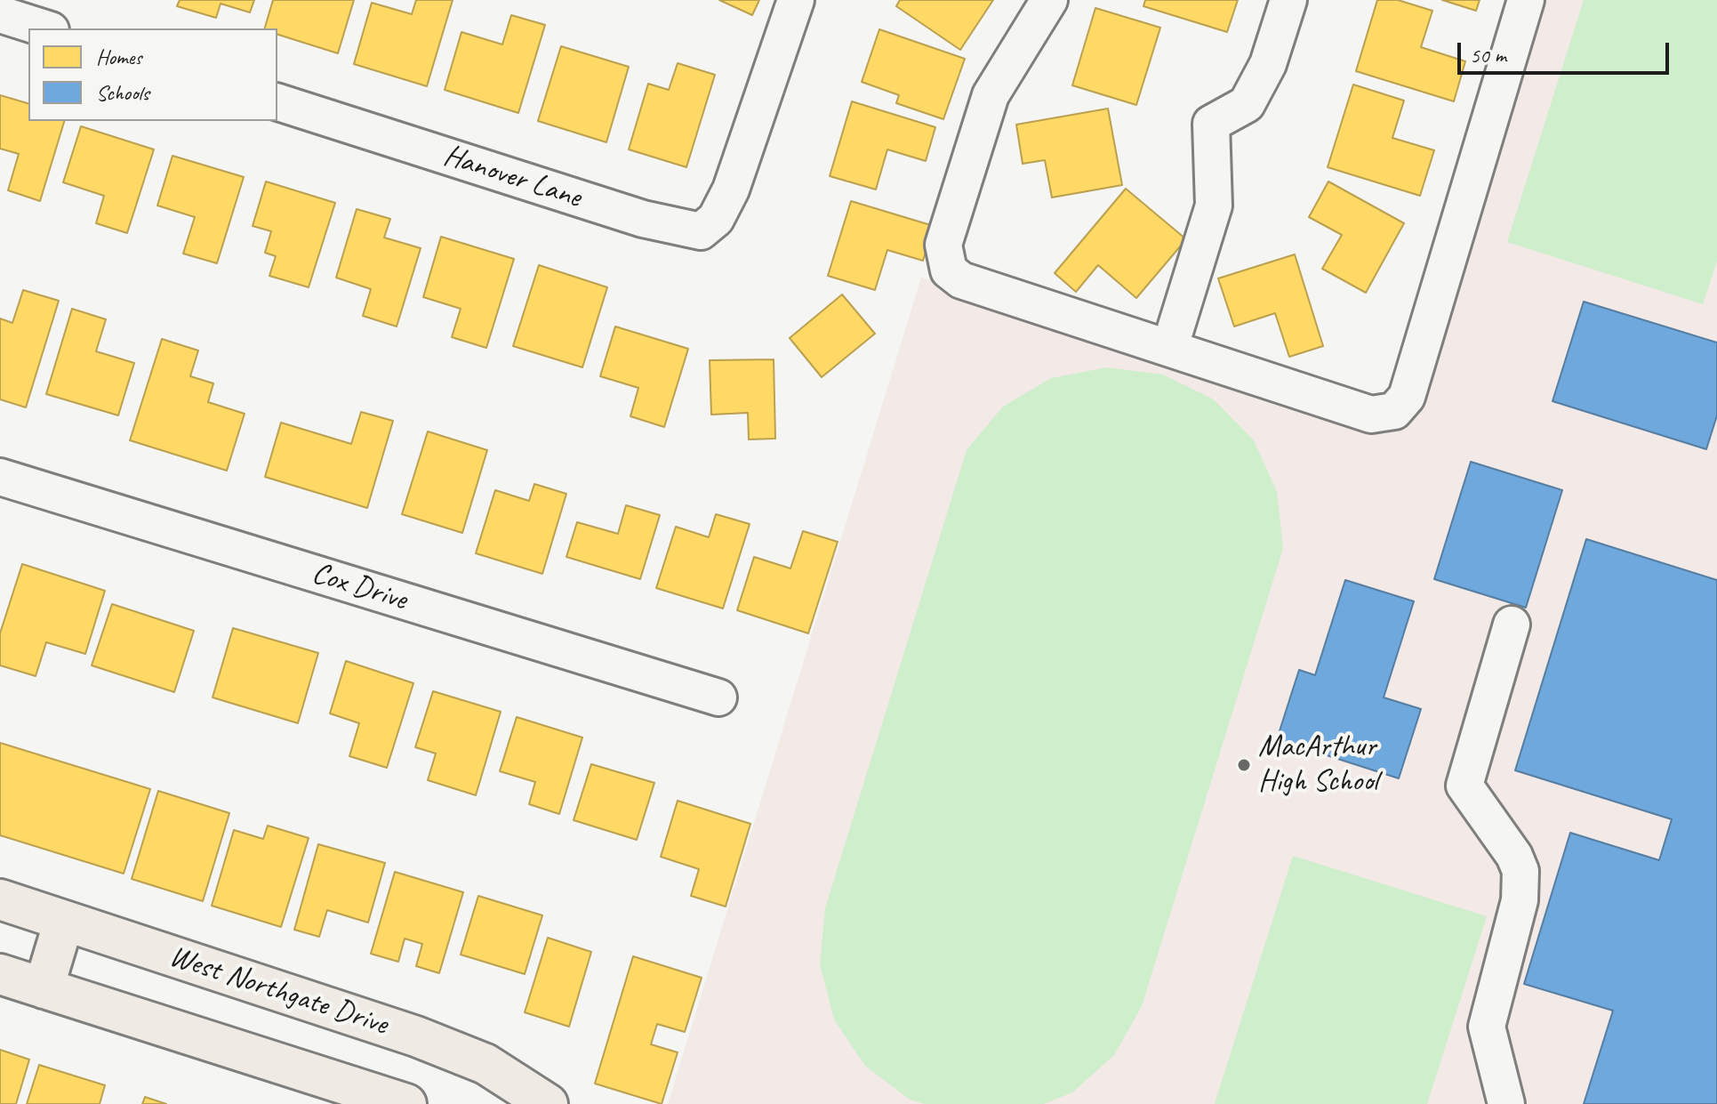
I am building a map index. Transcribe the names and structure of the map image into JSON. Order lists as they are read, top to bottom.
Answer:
{
  "streets": {
    "main road": ["West Northgate Drive"],
    "street": ["Hanover Lane", "Cox Drive"]
  },
  "places": ["MacArthur High School"],
  "legend": ["Homes", "Schools"],
  "scale_bar": "50 m"
}
